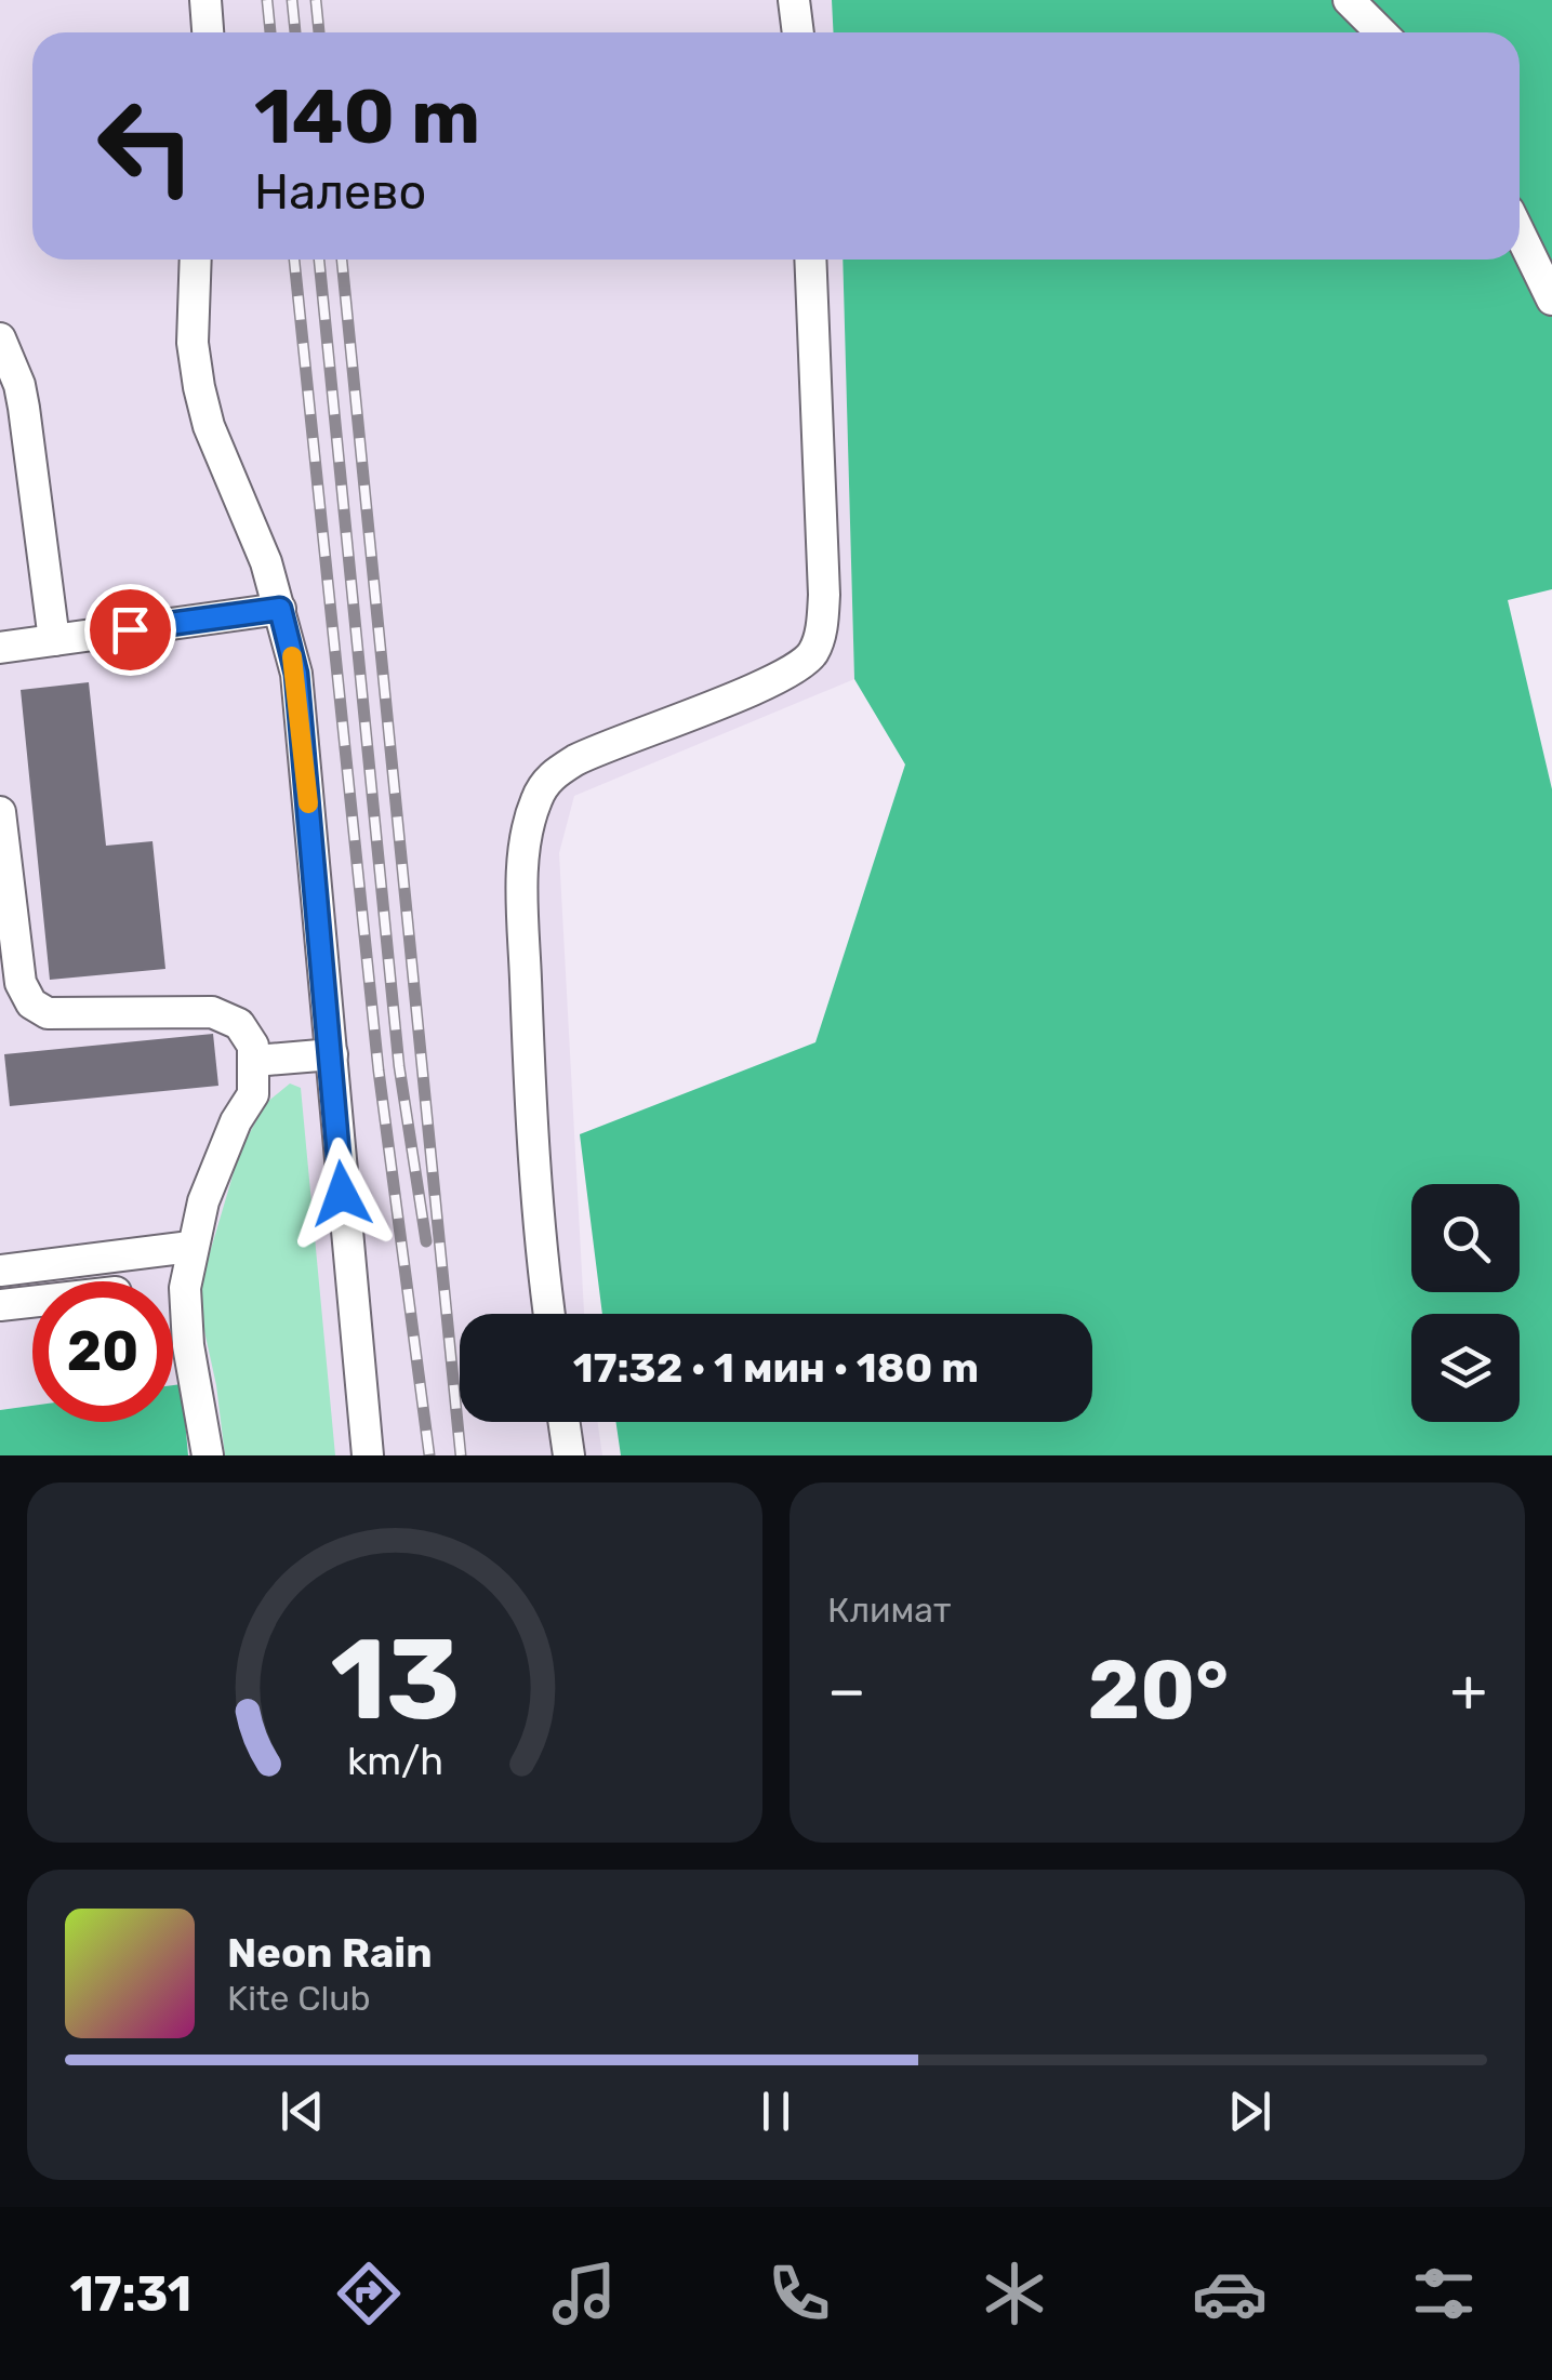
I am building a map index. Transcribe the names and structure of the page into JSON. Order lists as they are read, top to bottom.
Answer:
{
  "page": {
    "turn": ["140 m", "Налево"],
    "limit": "20",
    "trip": "17:32 · 1 мин · 180 m",
    "tile": "Климат",
    "heat": ["−", "20°", "+"],
    "song": ["Neon Rain", "Kite Club"],
    "tabs": "17:31",
    "gauge": ["13", "km/h"]
  }
}
